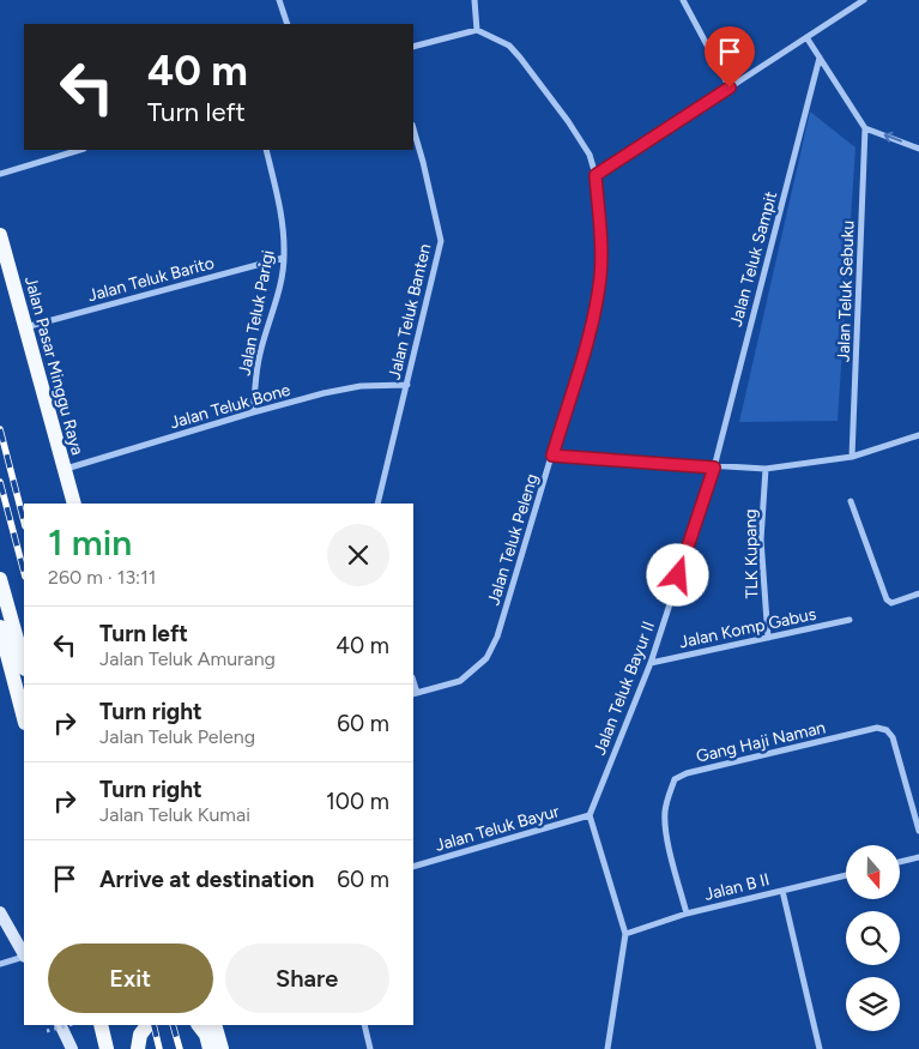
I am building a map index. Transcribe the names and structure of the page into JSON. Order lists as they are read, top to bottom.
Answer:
{
  "streets": {
    "main road": ["Jalan Pasar Minggu Raya"],
    "street": [
      "Jalan Teluk Sampit",
      "Jalan Teluk Barito",
      "Jalan Teluk Sebuku",
      "Jalan Teluk Banten",
      "Jalan Teluk Parigi",
      "Jalan Teluk Bone",
      "Jalan Teluk Peleng",
      "TLK Kupang",
      "Jalan Komp Gabus",
      "Jalan Teluk Bayur II",
      "Gang Haji Naman",
      "Jalan Teluk Bayur",
      "Jalan B II"
    ]
  },
  "crossings": [
    ["Jalan Teluk Sampit", "Jalan Teluk Bayur II"],
    ["Jalan Teluk Barito", "Jalan Teluk Parigi"],
    ["Jalan Teluk Barito", "Jalan Pasar Minggu Raya"],
    ["Jalan Teluk Banten", "Jalan Teluk Bone"],
    ["Jalan Teluk Parigi", "Jalan Teluk Bone"],
    ["Jalan Pasar Minggu Raya", "Jalan Teluk Bone"],
    ["TLK Kupang", "Jalan Komp Gabus"],
    ["Jalan Komp Gabus", "Jalan Teluk Bayur II"],
    ["Jalan Teluk Bayur II", "Jalan Teluk Bayur"],
    ["Gang Haji Naman", "Jalan B II"]
  ],
  "north": "bottom",
  "page": {
    "turn": ["40 m", "Turn left"],
    "heading": ["1 min", "260 m · 13:11"],
    "list": [
      {
        "name": "Turn left",
        "note": "Jalan Teluk Amurang",
        "value": "40 m"
      },
      {
        "name": "Turn right",
        "note": "Jalan Teluk Peleng",
        "value": "60 m"
      },
      {
        "name": "Turn right",
        "note": "Jalan Teluk Kumai",
        "value": "100 m"
      },
      {
        "name": "Arrive at destination",
        "value": "60 m"
      }
    ],
    "buttons": ["Exit", "Share"]
  }
}
